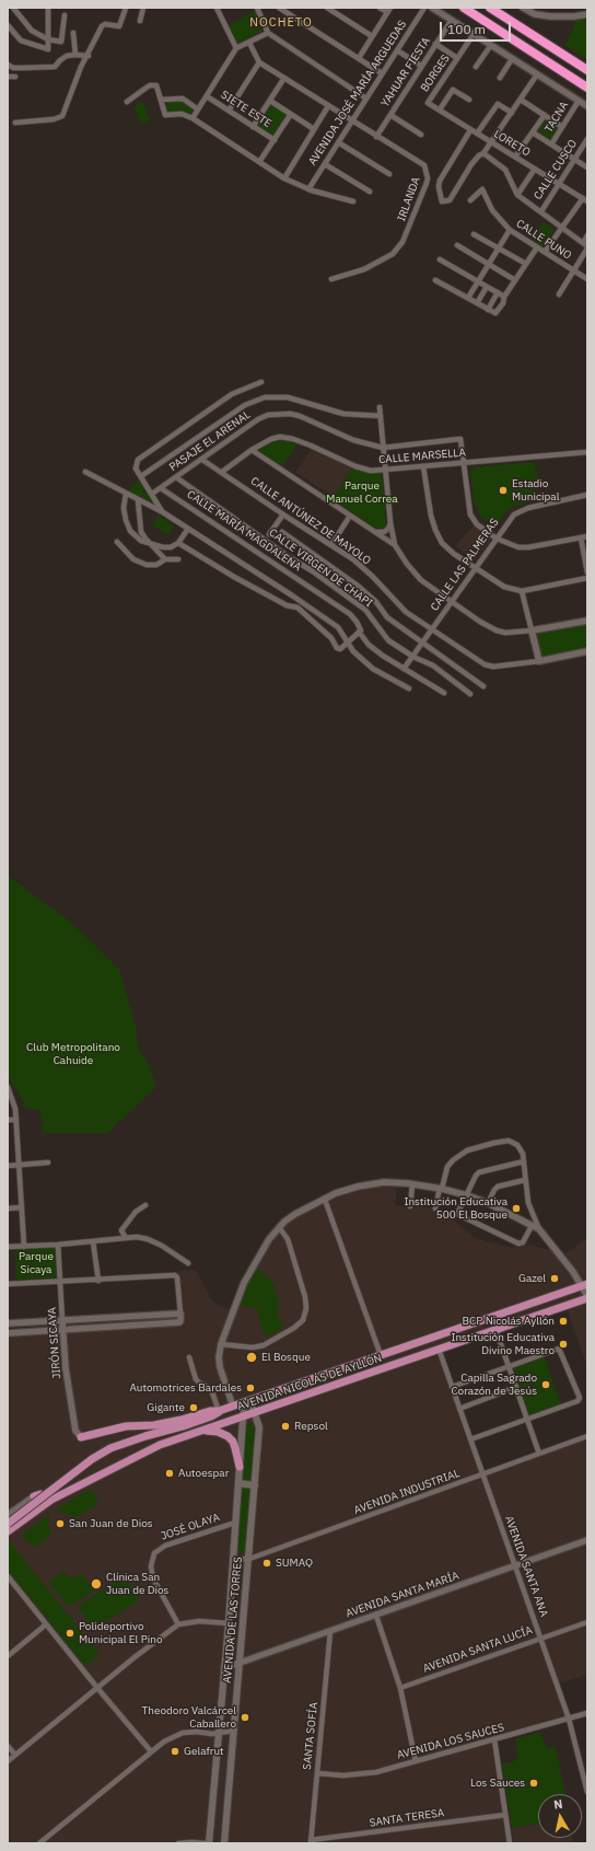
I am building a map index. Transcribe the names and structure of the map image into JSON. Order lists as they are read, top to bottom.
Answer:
{
  "streets": {
    "main road": ["AVENIDA NICOLÁS DE AYLLÓN", "AVENIDA DE LAS TORRES"],
    "street": [
      "YAHUAR FIESTA",
      "BORGES",
      "AVENIDA JOSÉ MARÍA ARGUEDAS",
      "SIETE ESTE",
      "TACNA",
      "LORETO",
      "CALLE CUSCO",
      "IRLANDA",
      "CALLE PUNO",
      "PASAJE EL ARENAL",
      "CALLE MARSELLA",
      "CALLE ANTÚNEZ DE MAYOLO",
      "CALLE MARÍA MAGDALENA",
      "CALLE LAS PALMERAS",
      "CALLE VIRGEN DE CHAPI",
      "JIRÓN SICAYA",
      "AVENIDA INDUSTRIAL",
      "JOSÉ OLAYA",
      "AVENIDA SANTA ANA",
      "AVENIDA SANTA MARÍA",
      "AVENIDA SANTA LUCÍA",
      "SANTA SOFÍA",
      "AVENIDA LOS SAUCES",
      "SANTA TERESA"
    ]
  },
  "crossings": [
    ["YAHUAR FIESTA", "IRLANDA"],
    ["BORGES", "LORETO"],
    ["AVENIDA JOSÉ MARÍA ARGUEDAS", "IRLANDA"],
    ["LORETO", "CALLE CUSCO"],
    ["PASAJE EL ARENAL", "CALLE MARSELLA"],
    ["PASAJE EL ARENAL", "CALLE ANTÚNEZ DE MAYOLO"],
    ["PASAJE EL ARENAL", "CALLE MARÍA MAGDALENA"],
    ["PASAJE EL ARENAL", "CALLE VIRGEN DE CHAPI"],
    ["CALLE MARSELLA", "CALLE ANTÚNEZ DE MAYOLO"],
    ["CALLE ANTÚNEZ DE MAYOLO", "CALLE LAS PALMERAS"],
    ["CALLE MARÍA MAGDALENA", "CALLE LAS PALMERAS"],
    ["CALLE LAS PALMERAS", "CALLE VIRGEN DE CHAPI"],
    ["JIRÓN SICAYA", "AVENIDA NICOLÁS DE AYLLÓN"],
    ["AVENIDA NICOLÁS DE AYLLÓN", "AVENIDA SANTA ANA"],
    ["AVENIDA NICOLÁS DE AYLLÓN", "AVENIDA DE LAS TORRES"],
    ["AVENIDA INDUSTRIAL", "AVENIDA SANTA ANA"],
    ["AVENIDA INDUSTRIAL", "AVENIDA DE LAS TORRES"],
    ["JOSÉ OLAYA", "AVENIDA DE LAS TORRES"],
    ["AVENIDA SANTA ANA", "AVENIDA SANTA MARÍA"],
    ["AVENIDA SANTA ANA", "AVENIDA SANTA LUCÍA"],
    ["AVENIDA SANTA ANA", "AVENIDA LOS SAUCES"],
    ["AVENIDA SANTA MARÍA", "AVENIDA DE LAS TORRES"],
    ["AVENIDA SANTA MARÍA", "SANTA SOFÍA"],
    ["SANTA SOFÍA", "AVENIDA LOS SAUCES"],
    ["SANTA SOFÍA", "SANTA TERESA"]
  ],
  "districts": ["NOCHETO"],
  "parks": ["Parque Manuel Correa", "Club Metropolitano Cahuide", "Parque Sicaya"],
  "places": [
    "Estadio Municipal",
    "Institución Educativa 500 El Bosque",
    "Gazel",
    "BCP Nicolás Ayllón",
    "Institución Educativa Divino Maestro",
    "El Bosque",
    "Capilla Sagrado Corazón de Jesús",
    "Automotrices Bardales",
    "Gigante",
    "Repsol",
    "Autoespar",
    "San Juan de Dios",
    "SUMAQ",
    "Clínica San Juan de Dios",
    "Polideportivo Municipal El Pino",
    "Theodoro Valcárcel Caballero",
    "Gelafrut",
    "Los Sauces"
  ],
  "scale_bar": "100 m",
  "north": "top"
}
